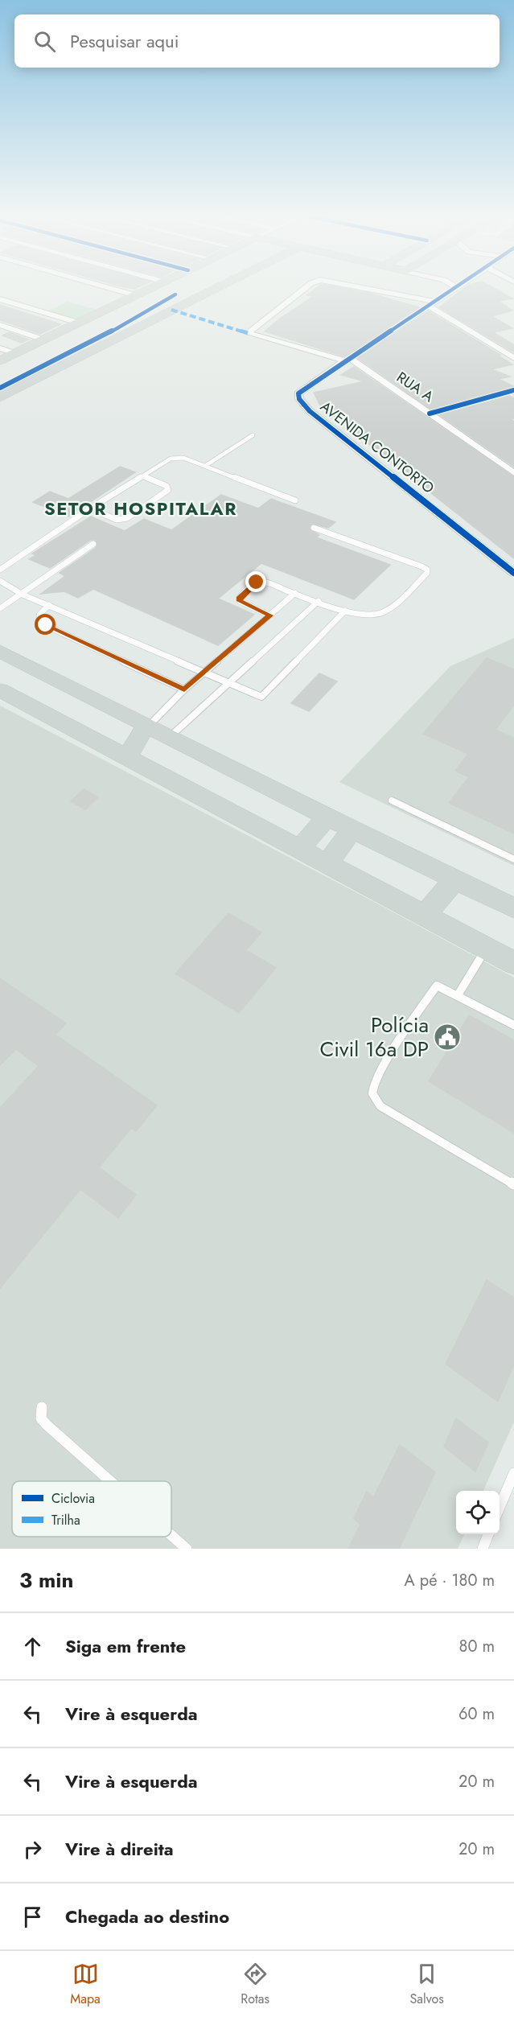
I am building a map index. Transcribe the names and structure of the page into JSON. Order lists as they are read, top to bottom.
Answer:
{
  "streets": {
    "street": ["RUA A", "AVENIDA CONTORTO"]
  },
  "crossings": [
    ["RUA A", "AVENIDA CONTORTO"]
  ],
  "districts": ["SETOR HOSPITALAR"],
  "places": {
    "public building": ["Polícia Civil 16a DP"]
  },
  "legend": ["Ciclovia", "Trilha"],
  "page": {
    "search": "Pesquisar aqui",
    "heading": ["3 min", "A pé · 180 m"],
    "list": [
      ["Siga em frente", "80 m"],
      ["Vire à esquerda", "60 m"],
      ["Vire à esquerda", "20 m"],
      ["Vire à direita", "20 m"],
      "Chegada ao destino"
    ],
    "nav": ["Mapa", "Rotas", "Salvos"]
  }
}
